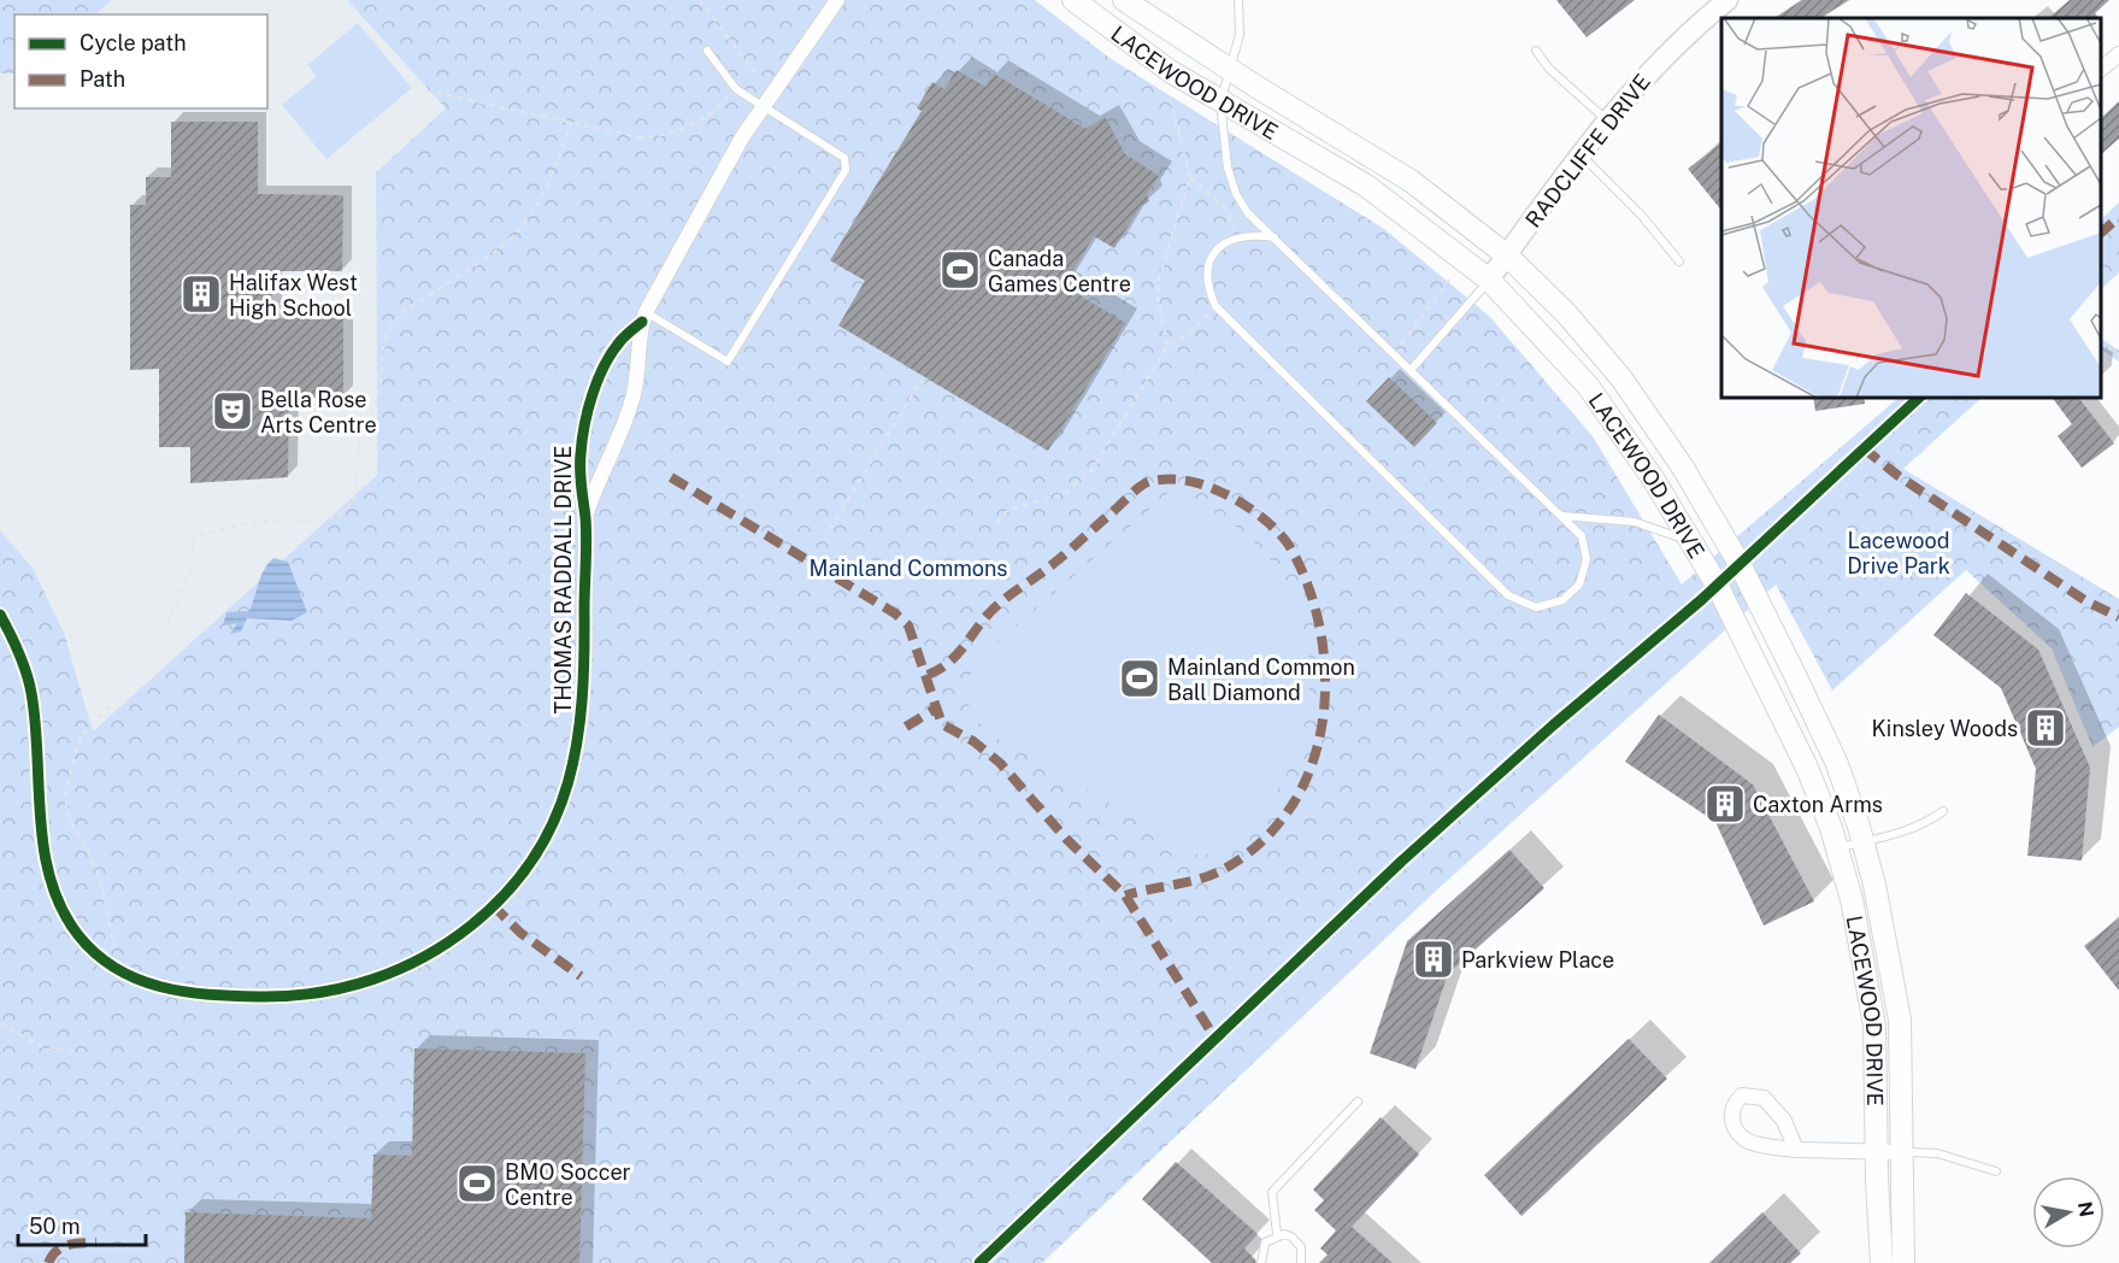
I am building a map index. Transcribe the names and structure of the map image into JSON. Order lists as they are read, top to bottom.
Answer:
{
  "streets": {
    "main road": ["LACEWOOD DRIVE"],
    "street": ["RADCLIFFE DRIVE", "THOMAS RADDALL DRIVE"]
  },
  "crossings": [
    ["LACEWOOD DRIVE", "RADCLIFFE DRIVE"]
  ],
  "parks": ["Lacewood Drive Park", "Mainland Commons"],
  "places": {
    "sports": ["Canada Games Centre", "Mainland Common Ball Diamond", "BMO Soccer Centre"],
    "building": [
      "Halifax West High School",
      "Kinsley Woods",
      "Caxton Arms",
      "Parkview Place"
    ],
    "theatre": ["Bella Rose Arts Centre"]
  },
  "legend": ["Cycle path", "Path"],
  "scale_bar": "50 m",
  "north": "right"
}
